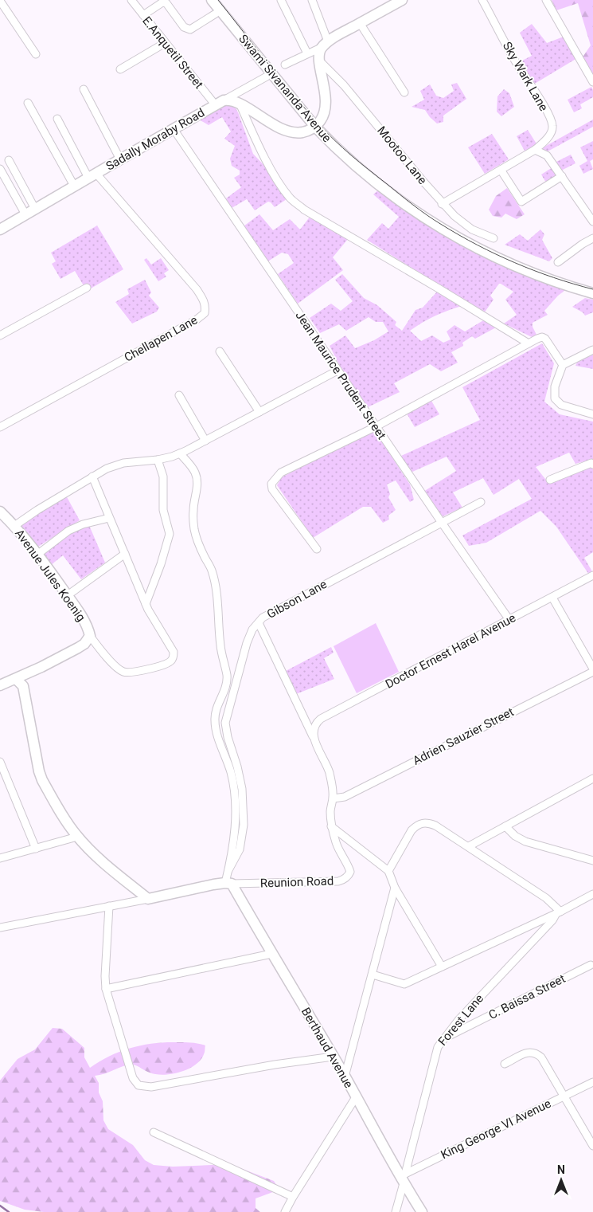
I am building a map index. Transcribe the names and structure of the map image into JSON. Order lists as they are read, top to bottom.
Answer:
{
  "streets": {
    "street": [
      "E.Anquetil Street",
      "Sky Wark Lane",
      "Swami Sivananda Avenue",
      "Sadally Moraby Road",
      "Mootoo Lane",
      "Chellapen Lane",
      "Jean Maurice Prudent Street",
      "Avenue Jules Koenig",
      "Gibson Lane",
      "Doctor Ernest Harel Avenue",
      "Adrien Sauzier Street",
      "Reunion Road",
      "C. Baissa Street",
      "Forest Lane",
      "Berthaud Avenue",
      "King George VI Avenue"
    ]
  },
  "crossings": [
    ["E.Anquetil Street", "Sadally Moraby Road"],
    ["Sky Wark Lane", "Mootoo Lane"],
    ["Sadally Moraby Road", "Chellapen Lane"],
    ["Sadally Moraby Road", "Jean Maurice Prudent Street"],
    ["Jean Maurice Prudent Street", "Gibson Lane"],
    ["Jean Maurice Prudent Street", "Doctor Ernest Harel Avenue"],
    ["Gibson Lane", "Reunion Road"],
    ["Doctor Ernest Harel Avenue", "Reunion Road"],
    ["Adrien Sauzier Street", "Reunion Road"],
    ["Reunion Road", "Berthaud Avenue"],
    ["C. Baissa Street", "Forest Lane"],
    ["Forest Lane", "Berthaud Avenue"],
    ["Forest Lane", "King George VI Avenue"],
    ["Berthaud Avenue", "King George VI Avenue"]
  ],
  "north": "top"
}
